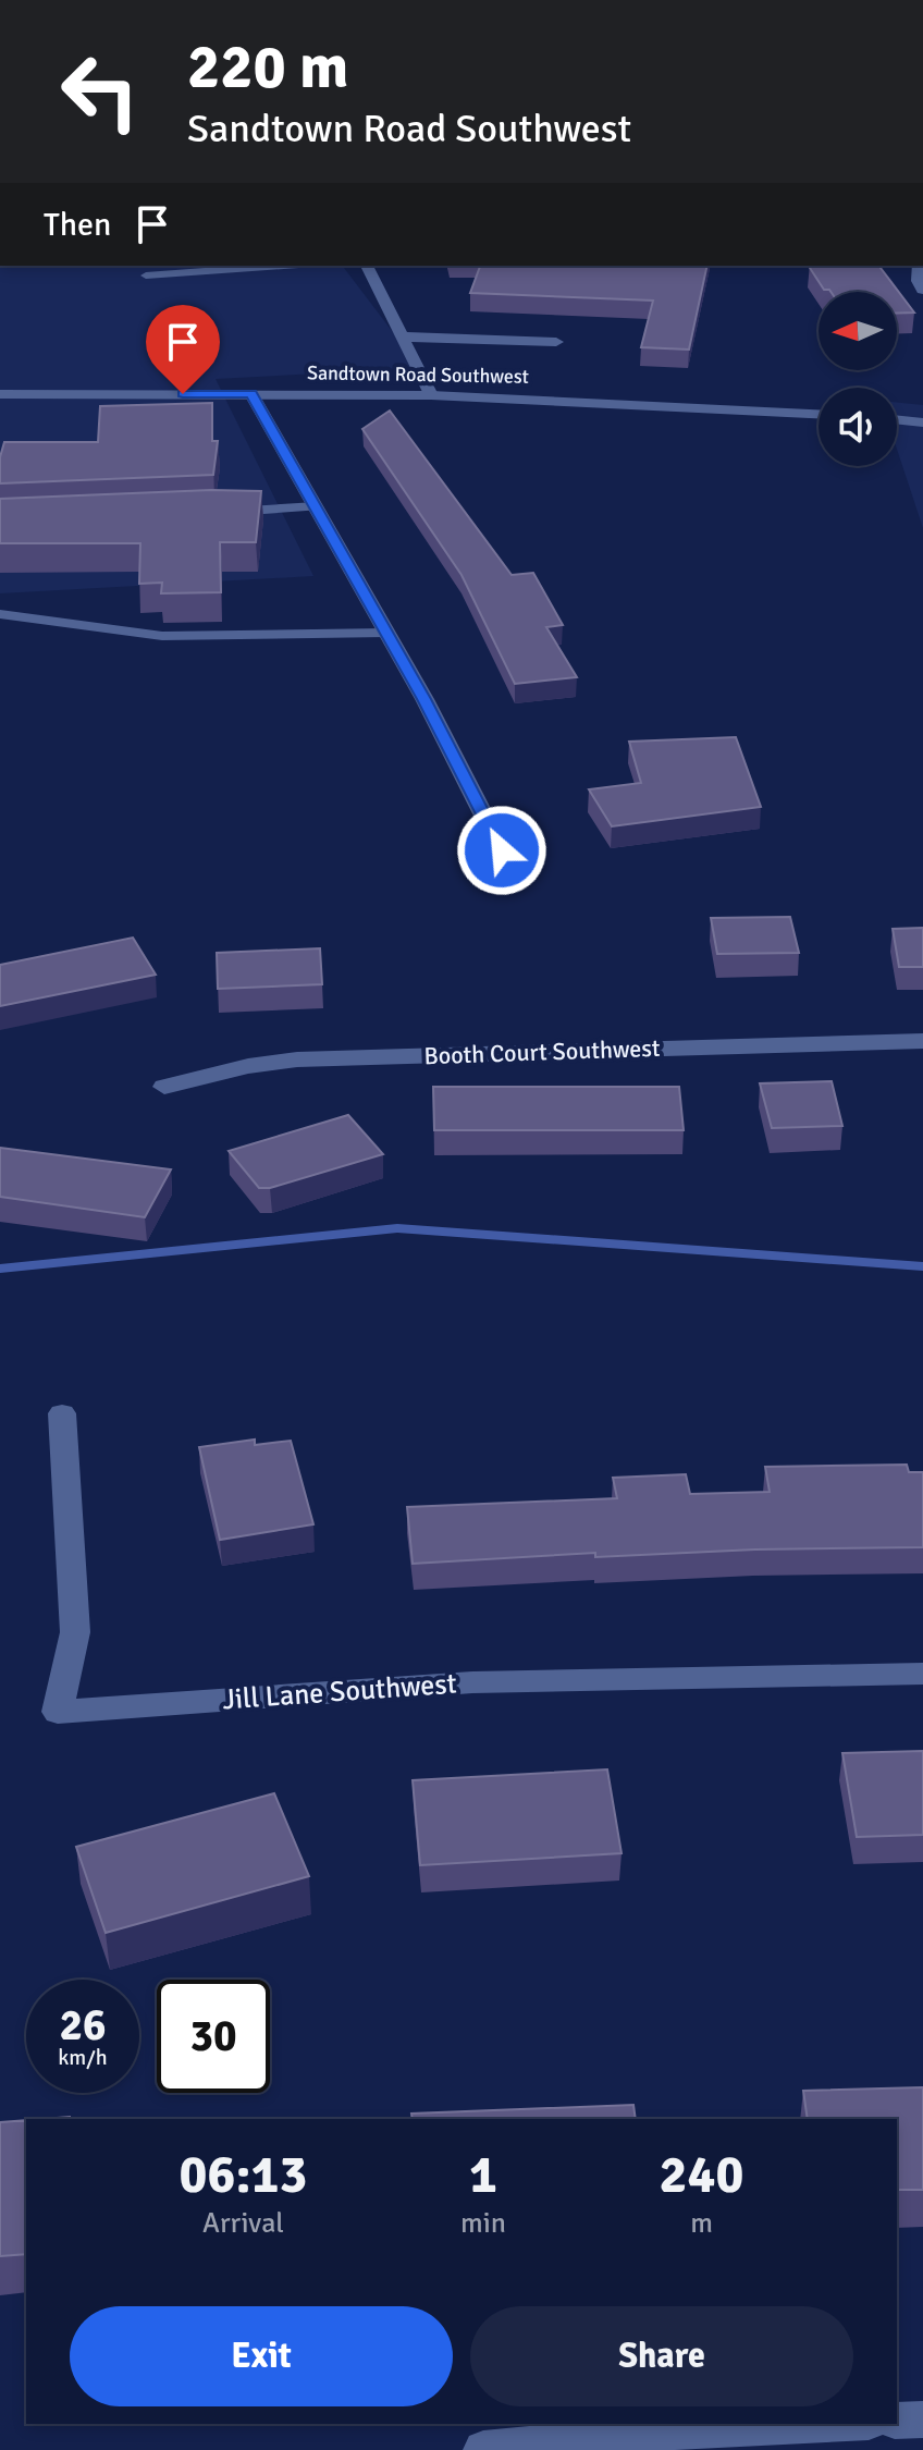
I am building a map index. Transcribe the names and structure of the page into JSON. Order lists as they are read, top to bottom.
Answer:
{
  "streets": {
    "street": ["Sandtown Road Southwest", "Booth Court Southwest", "Jill Lane Southwest"]
  },
  "north": "left",
  "page": {
    "turn": ["220 m", "Sandtown Road Southwest"],
    "then": "Then",
    "speed": "26 km/h",
    "limit": "30",
    "eta": [
      "06:13",
      "Arrival",
      "1",
      "min",
      "240",
      "m"
    ],
    "buttons": ["Exit", "Share"]
  }
}
